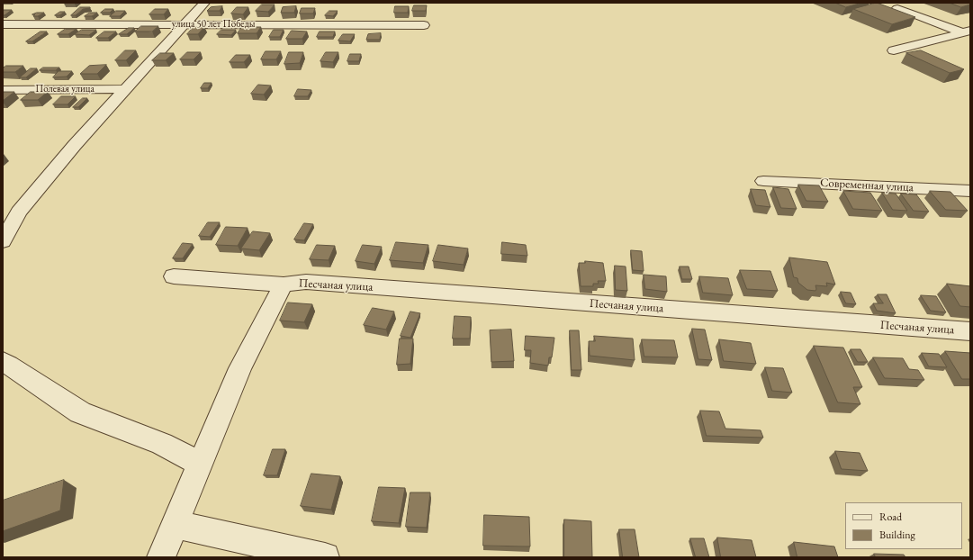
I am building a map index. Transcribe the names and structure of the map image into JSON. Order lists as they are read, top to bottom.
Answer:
{
  "streets": {
    "street": [
      "улица 50 лет Победы",
      "Полевая улица",
      "Современная улица",
      "Песчаная улица"
    ]
  },
  "legend": ["Road", "Building"]
}
